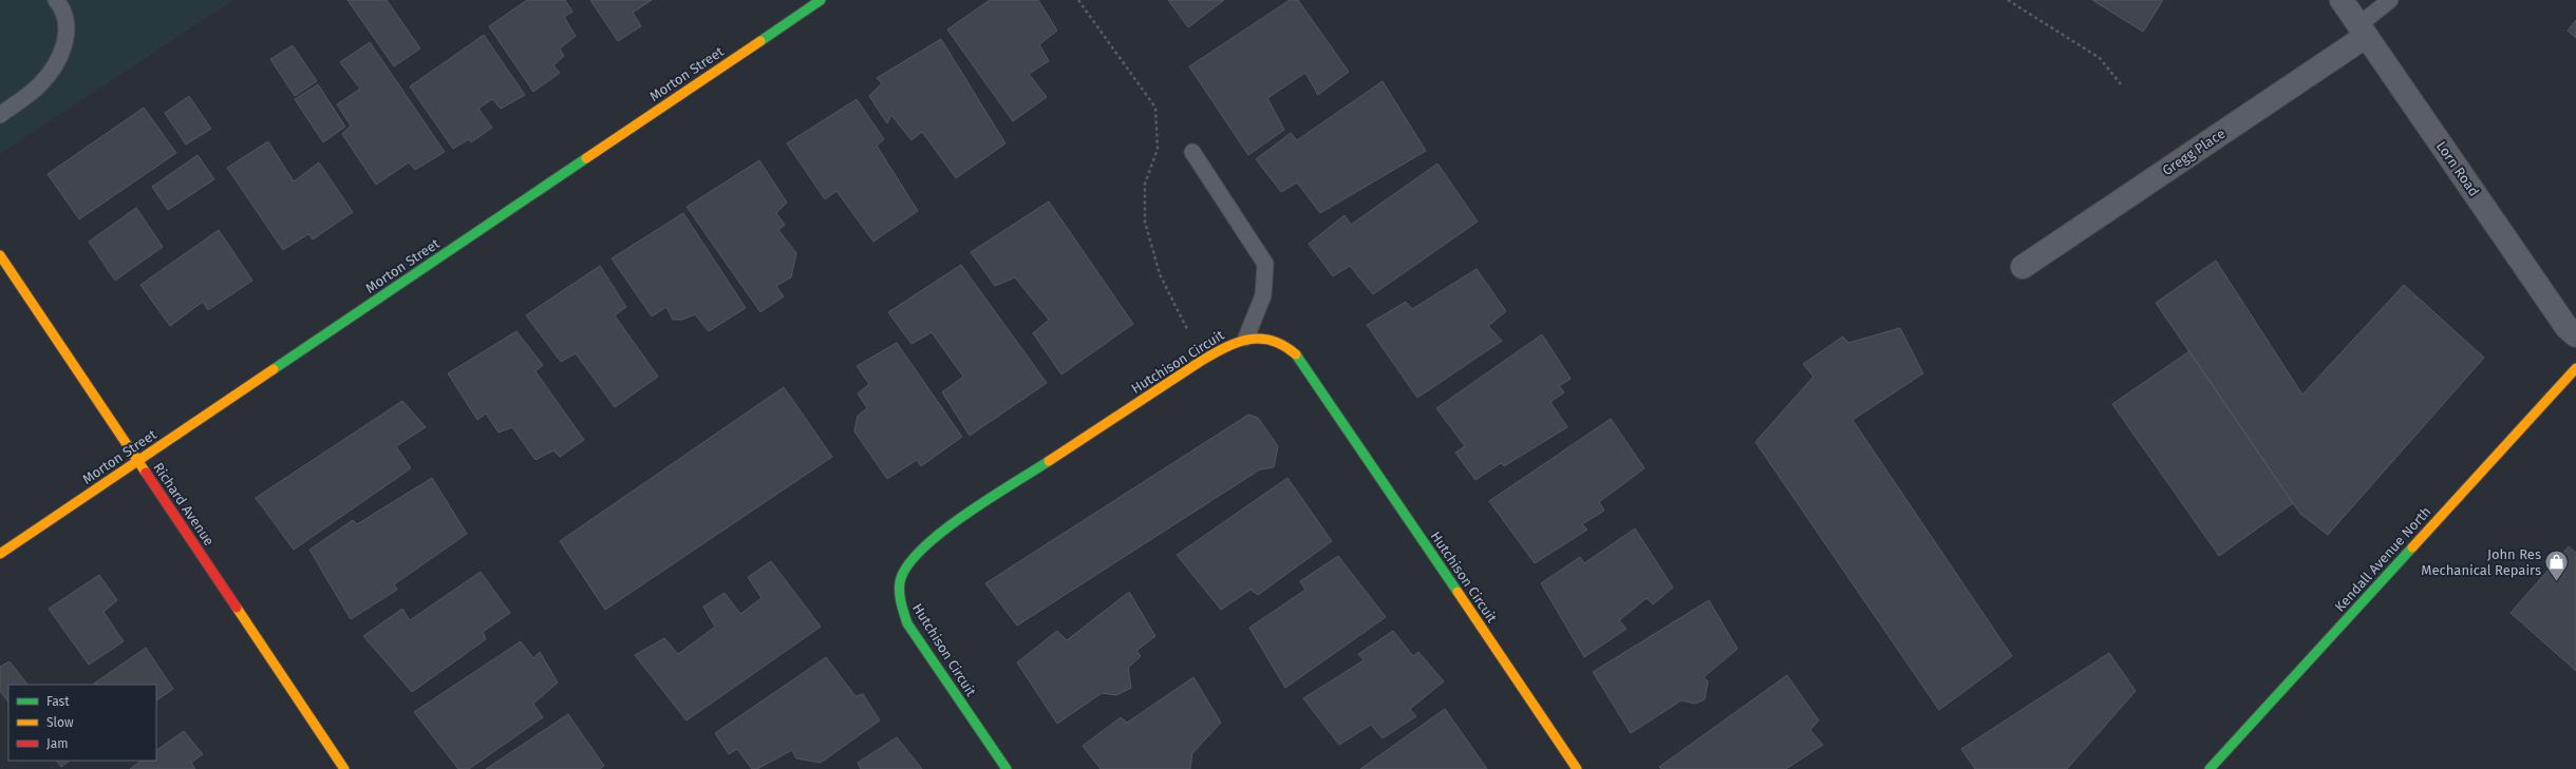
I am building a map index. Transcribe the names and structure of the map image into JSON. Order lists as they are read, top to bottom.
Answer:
{
  "streets": {
    "street": [
      "Morton Street",
      "Gregg Place",
      "Lorn Road",
      "Hutchison Circuit",
      "Richard Avenue",
      "Kendall Avenue North"
    ]
  },
  "crossings": [
    ["Morton Street", "Richard Avenue"],
    ["Gregg Place", "Lorn Road"]
  ],
  "places": {
    "shop": ["John Res Mechanical Repairs"]
  },
  "legend": ["Fast", "Slow", "Jam"]
}
